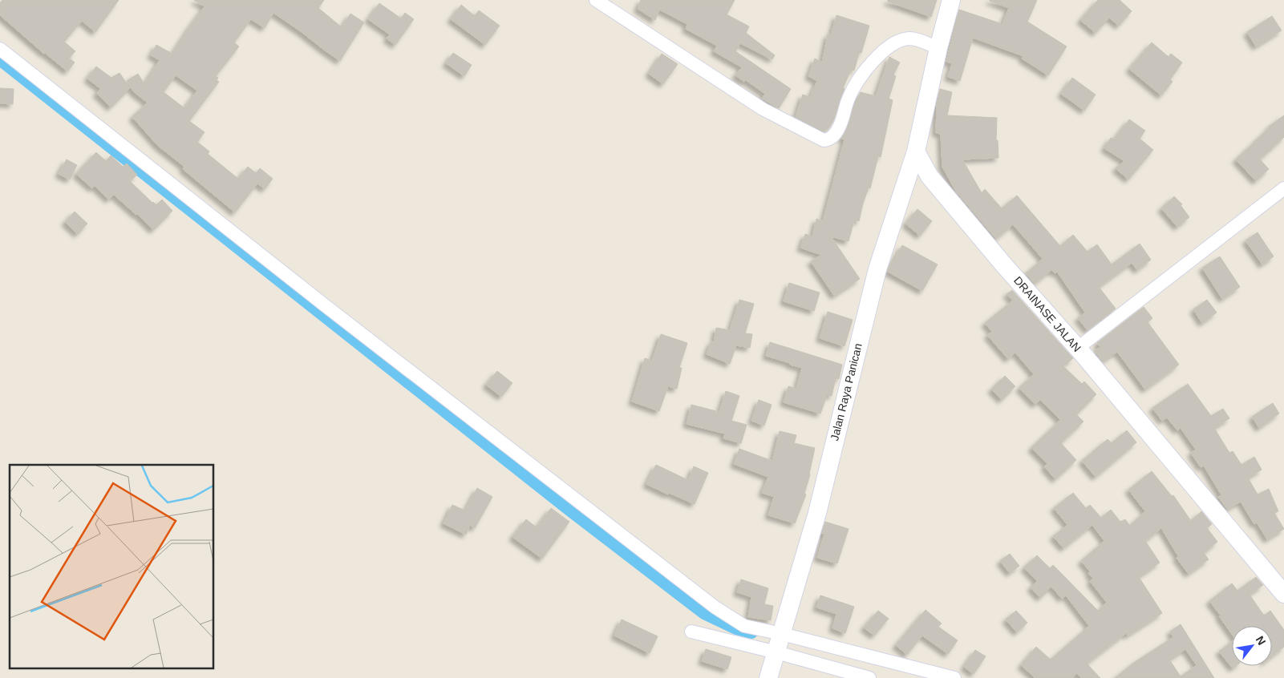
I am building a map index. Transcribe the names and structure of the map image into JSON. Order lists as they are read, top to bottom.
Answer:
{
  "streets": {
    "street": ["DRAINASE JALAN", "Jalan Raya Panican"]
  },
  "crossings": [
    ["DRAINASE JALAN", "Jalan Raya Panican"]
  ],
  "north": "top right"
}
